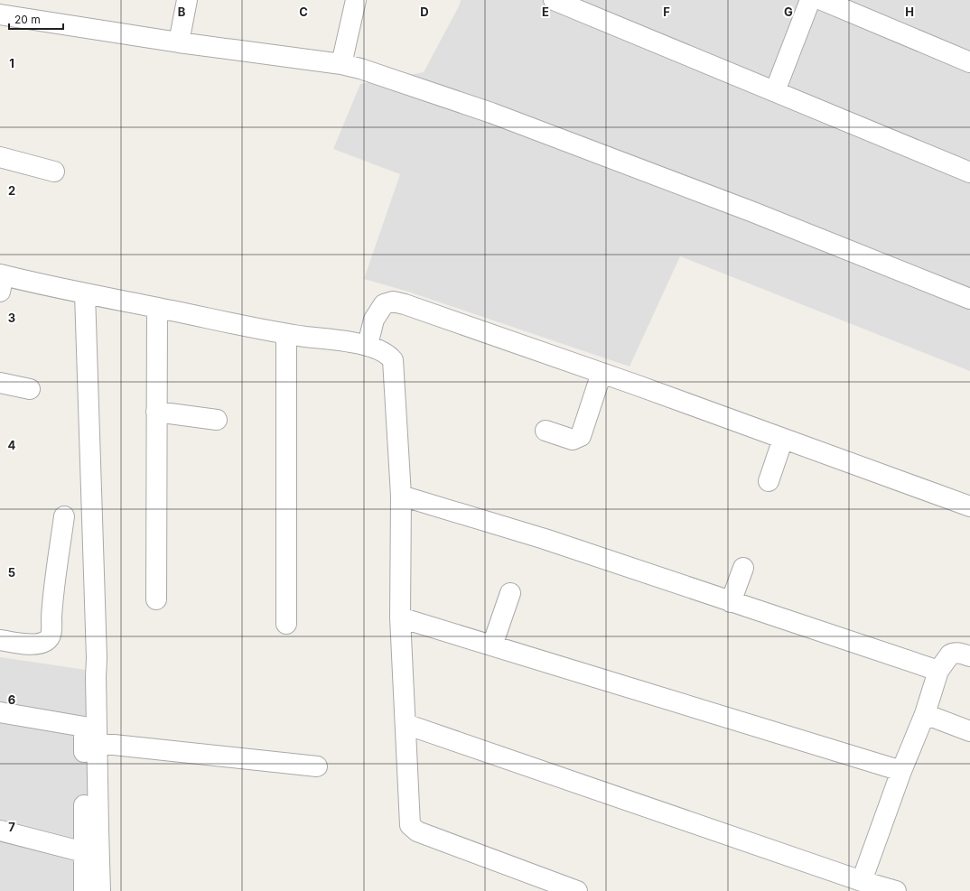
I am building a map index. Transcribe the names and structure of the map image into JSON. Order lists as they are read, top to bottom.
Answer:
{
  "scale_bar": "20 m",
  "grid": {
    "columns": [
      "B",
      "C",
      "D",
      "E",
      "F",
      "G",
      "H"
    ],
    "rows": [
      "1",
      "2",
      "3",
      "4",
      "5",
      "6",
      "7"
    ]
  }
}
